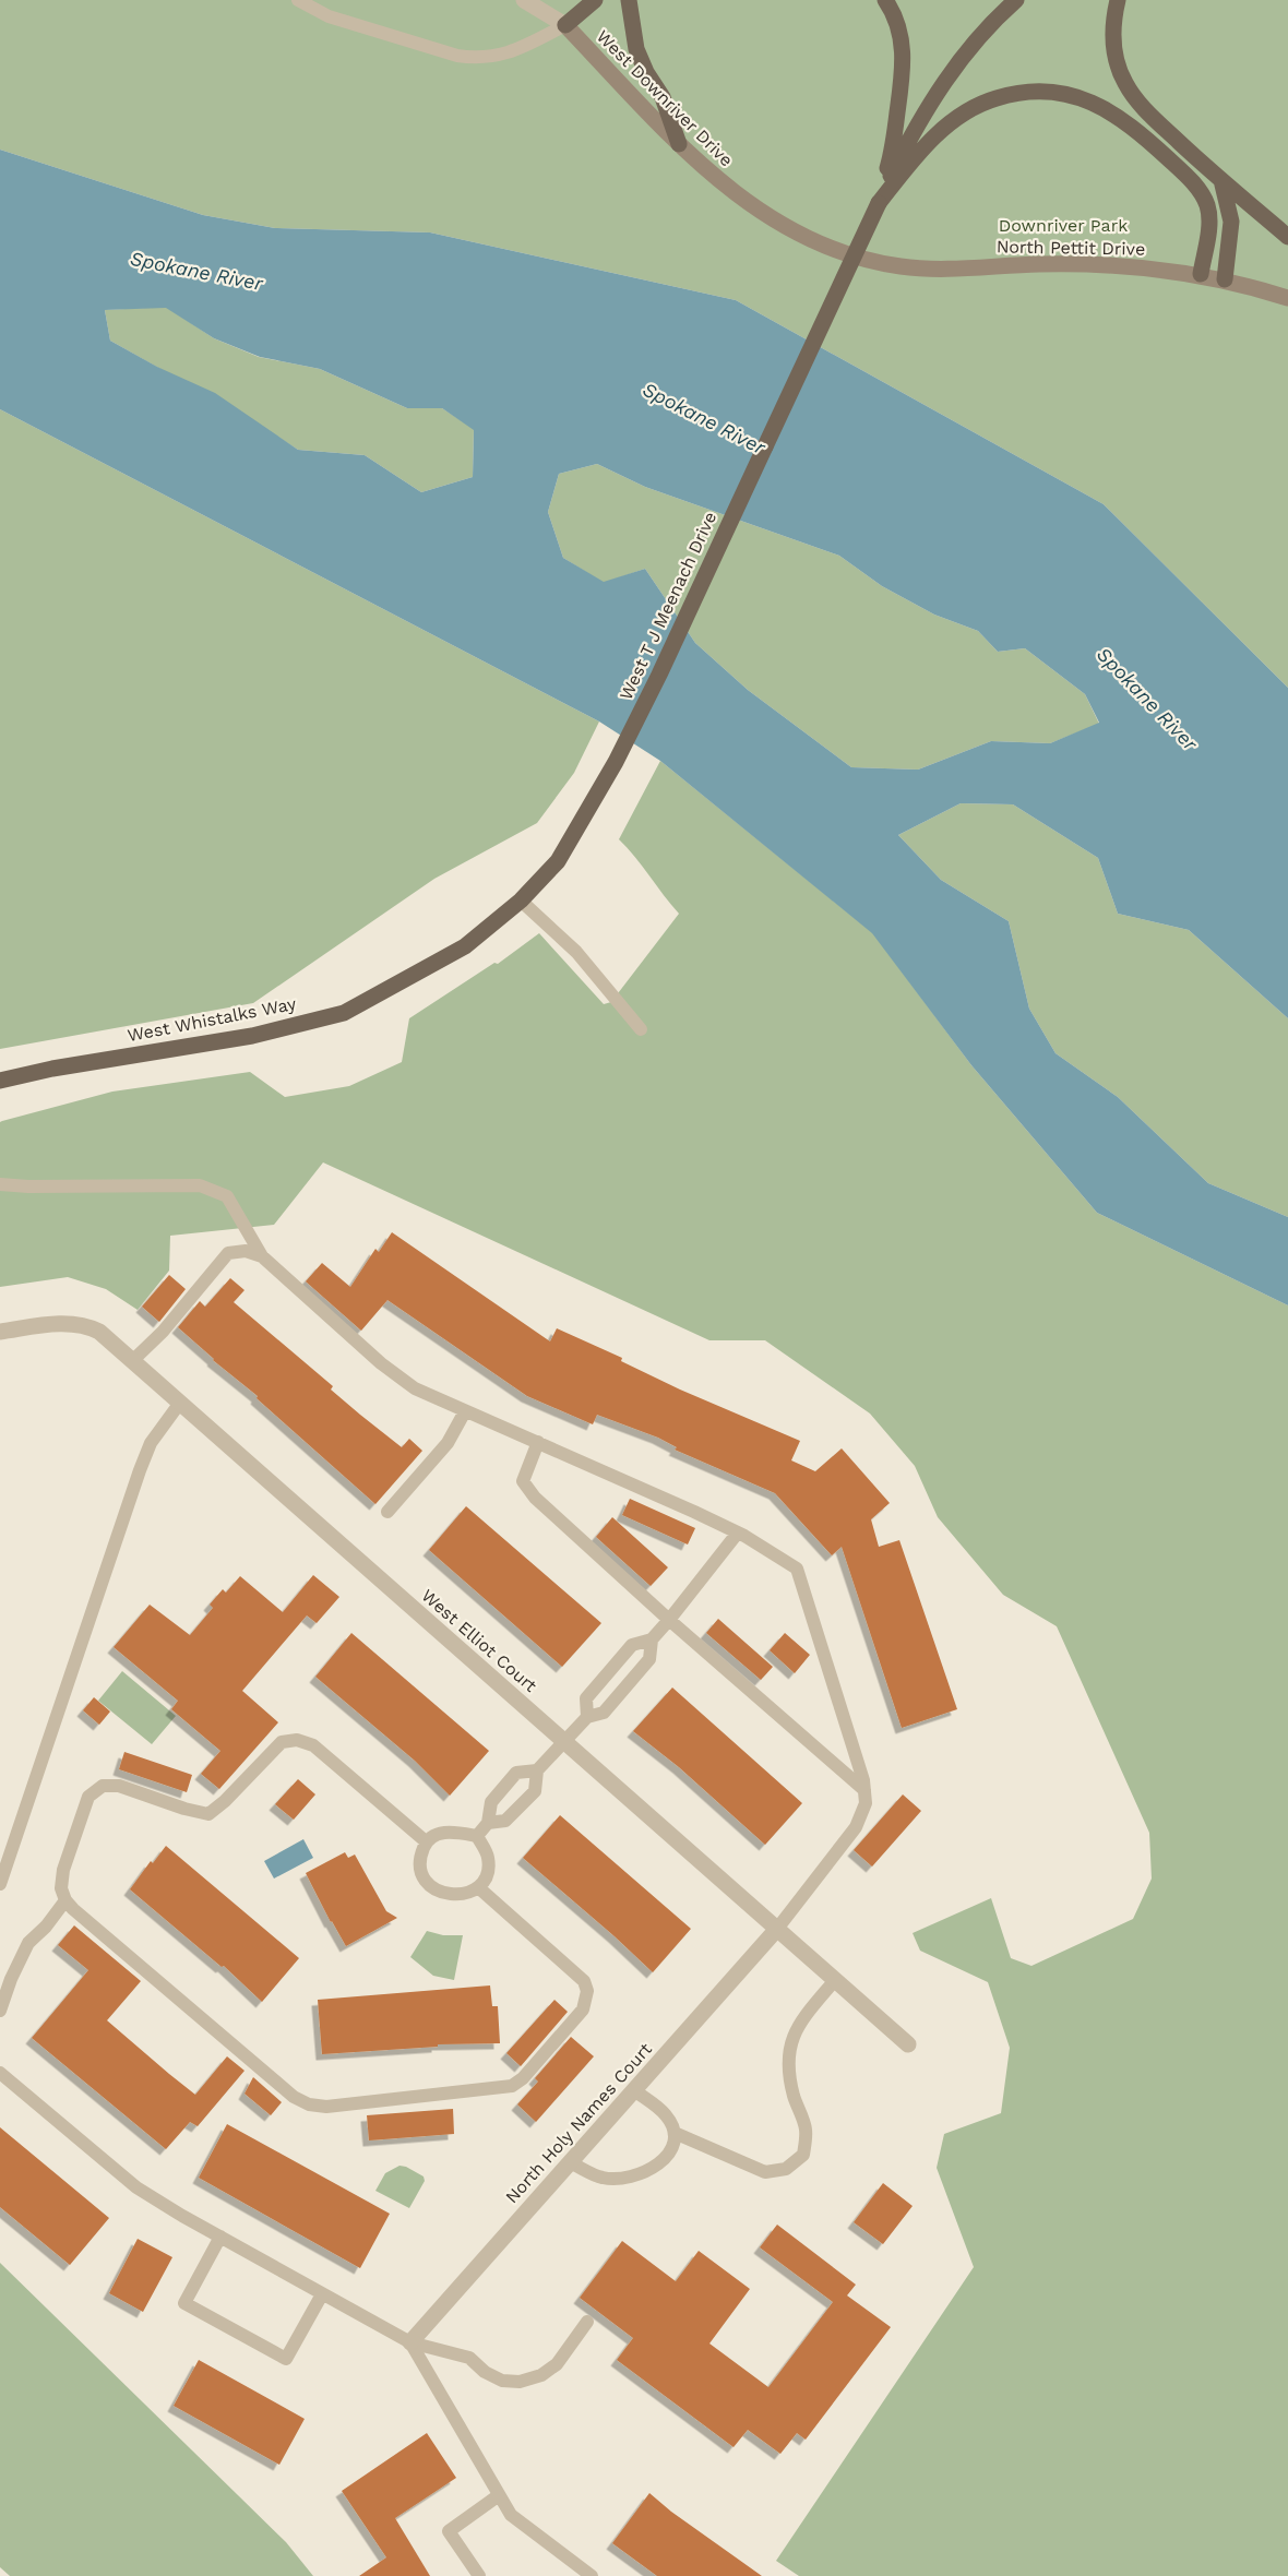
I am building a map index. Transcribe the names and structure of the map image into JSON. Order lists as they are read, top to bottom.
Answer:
{
  "streets": {
    "main road": ["West T J Meenach Drive", "West Whistalks Way"],
    "street": [
      "West Downriver Drive",
      "North Pettit Drive",
      "West Elliot Court",
      "North Holy Names Court"
    ]
  },
  "crossings": [
    ["West Downriver Drive", "North Pettit Drive"],
    ["West T J Meenach Drive", "West Whistalks Way"],
    ["West Elliot Court", "North Holy Names Court"]
  ],
  "water": ["Spokane River"],
  "parks": ["Downriver Park"]
}
